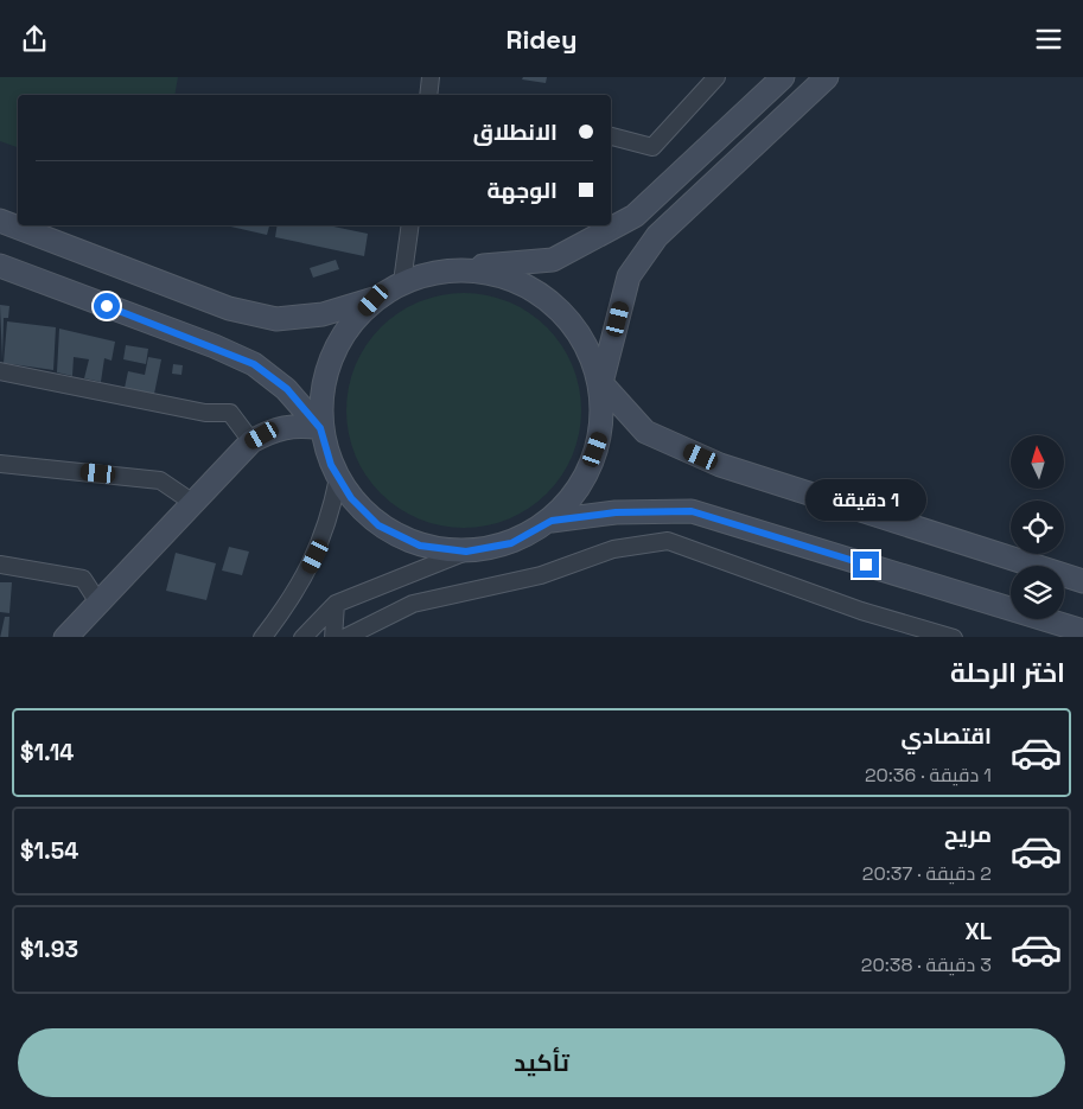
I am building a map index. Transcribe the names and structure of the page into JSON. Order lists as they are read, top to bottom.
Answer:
{
  "north": "top",
  "page": {
    "header": "Ridey",
    "banner": ["الانطلاق", "الوجهة"],
    "bubble": "1 دقيقة",
    "heading": "اختر الرحلة",
    "list": [
      {
        "name": "اقتصادي",
        "note": "1 دقيقة · 20:36",
        "value": "$1.14"
      },
      {
        "name": "مريح",
        "note": "2 دقيقة · 20:37",
        "value": "$1.54"
      },
      {
        "name": "XL",
        "note": "3 دقيقة · 20:38",
        "value": "$1.93"
      }
    ],
    "buttons": "تأكيد"
  }
}
